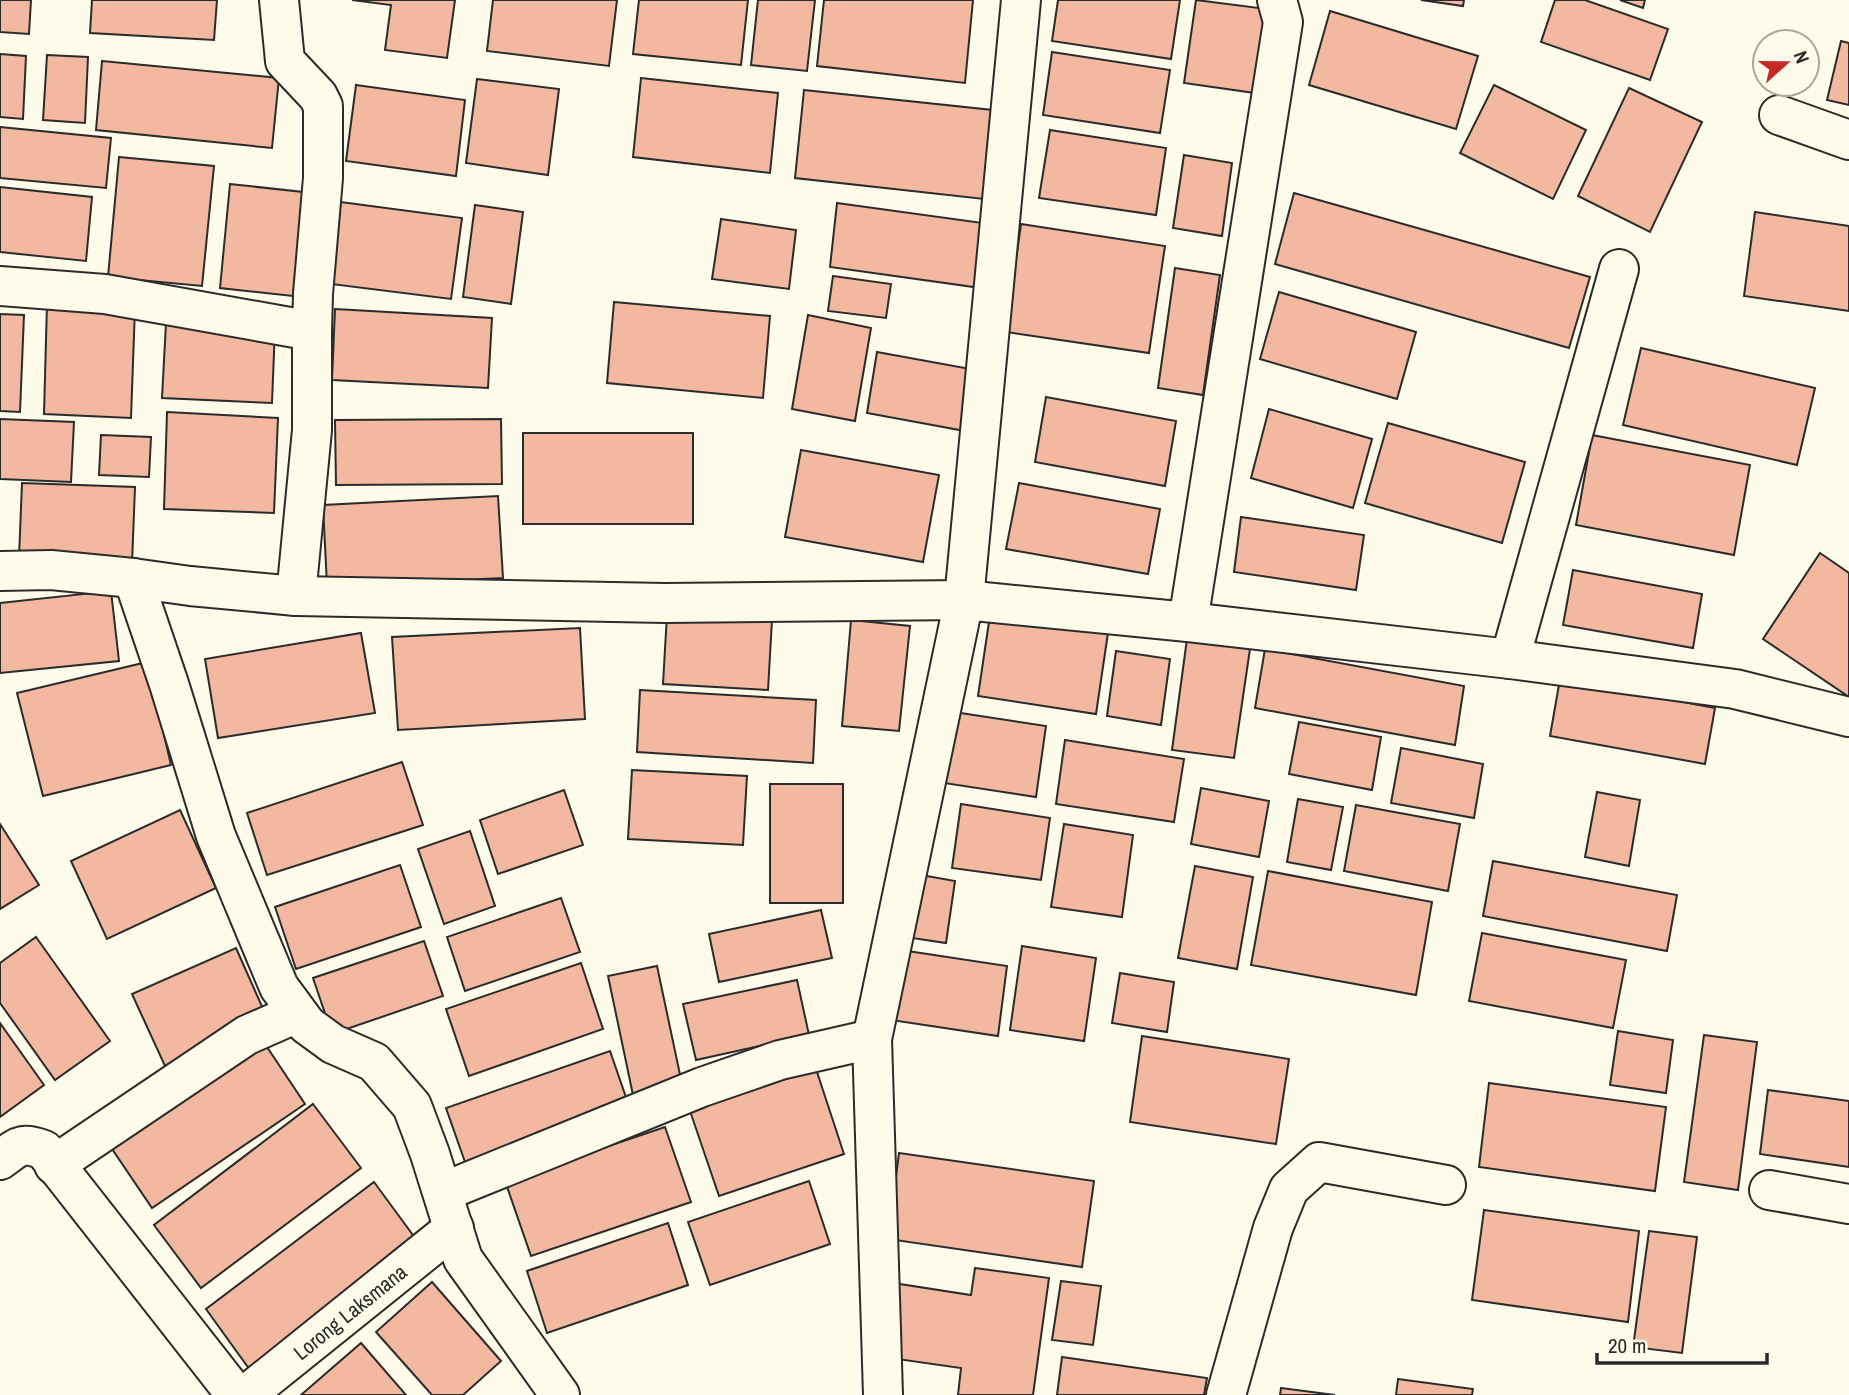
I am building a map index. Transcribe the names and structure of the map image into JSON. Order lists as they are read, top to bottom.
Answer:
{
  "streets": {
    "street": ["Lorong Laksmana"]
  },
  "scale_bar": "20 m",
  "north": "right"
}
